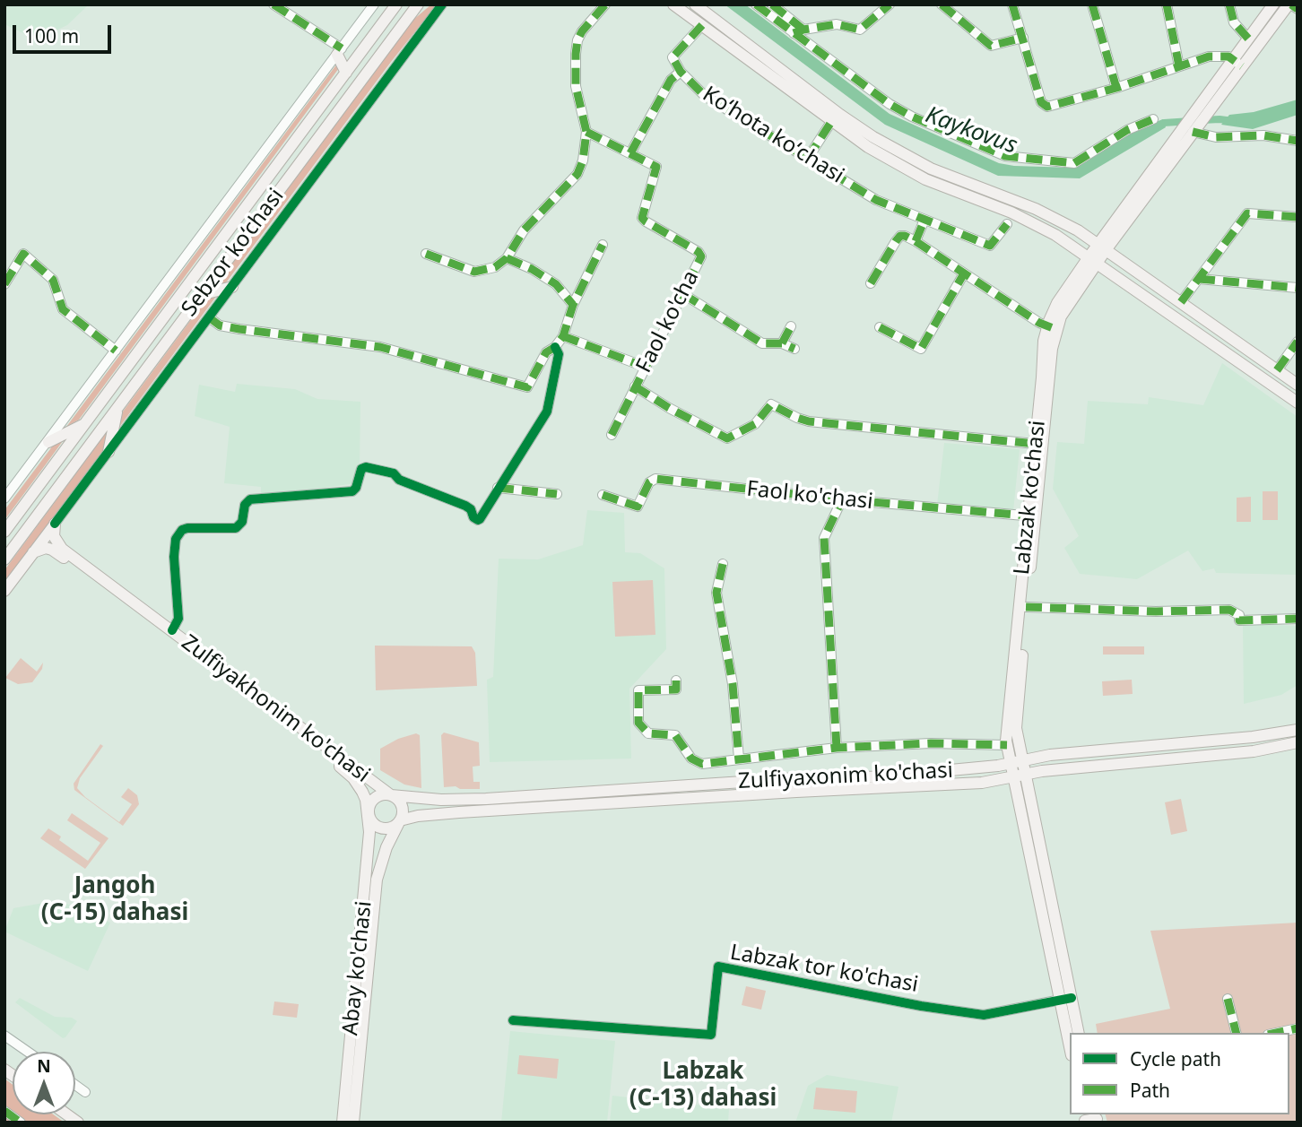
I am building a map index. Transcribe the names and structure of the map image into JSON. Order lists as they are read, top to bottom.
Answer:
{
  "streets": {
    "main road": [
      "Sebzor ko‘chasi",
      "Labzak ko'chasi",
      "Zulfiyakhonim ko'chasi",
      "Zulfiyaxonim ko'chasi",
      "Abay ko'chasi"
    ],
    "street": [
      "Koʻhota koʻchasi",
      "Faol ko'cha",
      "Faol ko'chasi",
      "Labzak tor ko'chasi"
    ]
  },
  "crossings": [
    ["Sebzor ko‘chasi", "Zulfiyakhonim ko'chasi"],
    ["Faol ko'chasi", "Labzak ko'chasi"],
    ["Labzak ko'chasi", "Zulfiyaxonim ko'chasi"],
    ["Labzak ko'chasi", "Labzak tor ko'chasi"],
    ["Zulfiyakhonim ko'chasi", "Zulfiyaxonim ko'chasi"],
    ["Zulfiyakhonim ko'chasi", "Abay ko'chasi"],
    ["Zulfiyaxonim ko'chasi", "Abay ko'chasi"]
  ],
  "districts": ["Jangoh (C-15) dahasi", "Labzak (C-13) dahasi"],
  "water": ["Kaykovus"],
  "legend": ["Cycle path", "Path"],
  "scale_bar": "100 m",
  "north": "top"
}
